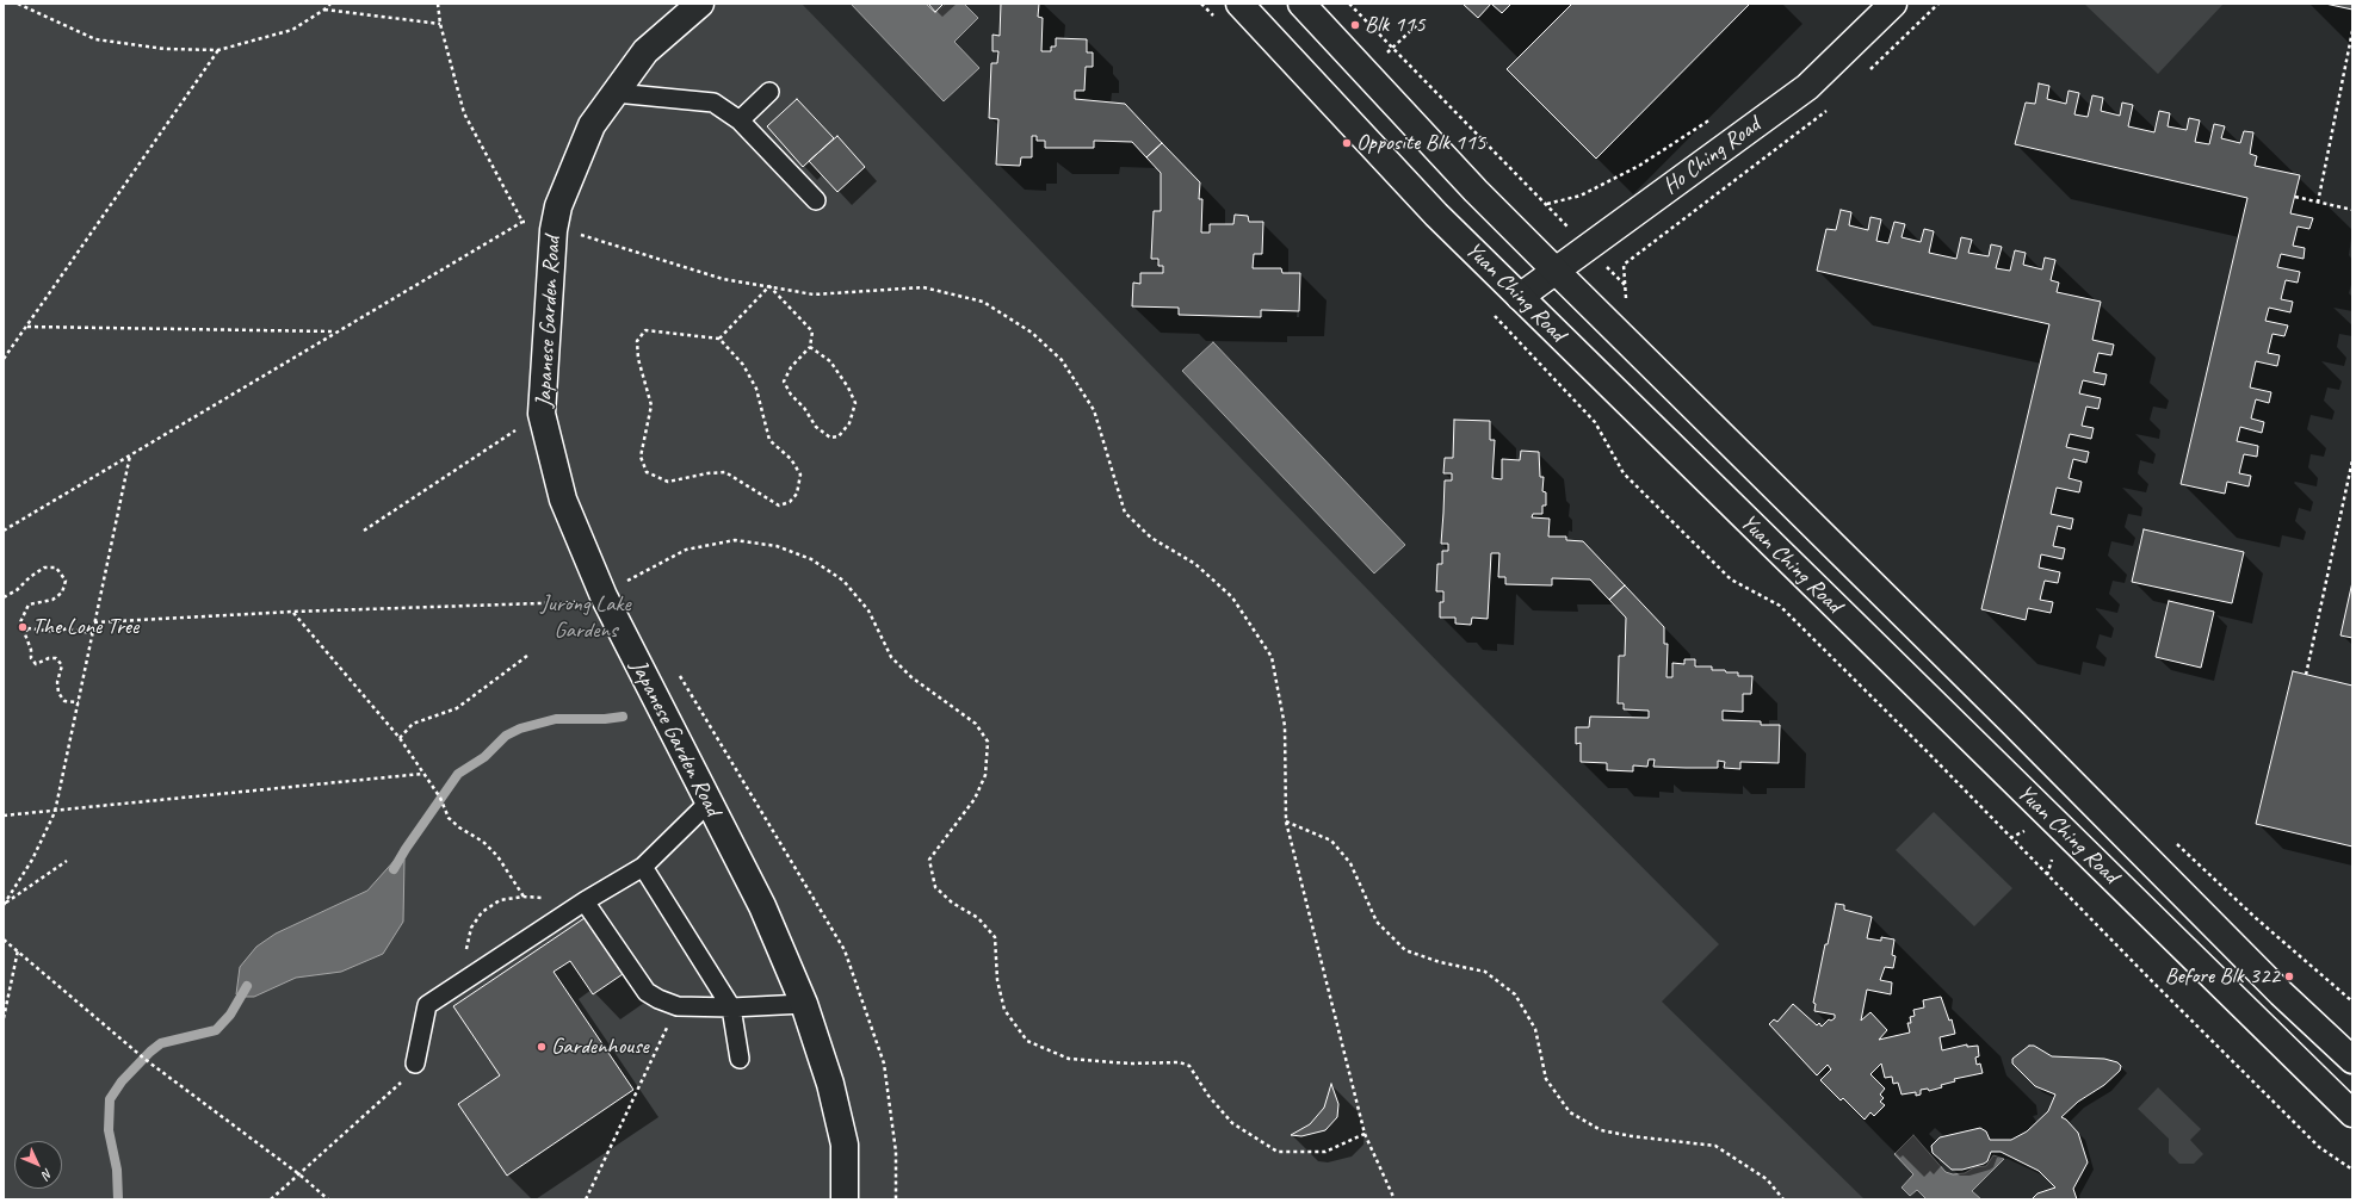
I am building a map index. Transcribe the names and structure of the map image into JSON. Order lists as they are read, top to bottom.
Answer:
{
  "streets": {
    "street": ["Ho Ching Road", "Yuan Ching Road", "Japanese Garden Road"]
  },
  "crossings": [
    ["Ho Ching Road", "Yuan Ching Road"]
  ],
  "parks": ["Jurong Lake Gardens"],
  "places": [
    "Blk 115",
    "Opposite Blk 115",
    "The Lone Tree",
    "Before Blk 322",
    "Gardenhouse"
  ],
  "north": "bottom right"
}
